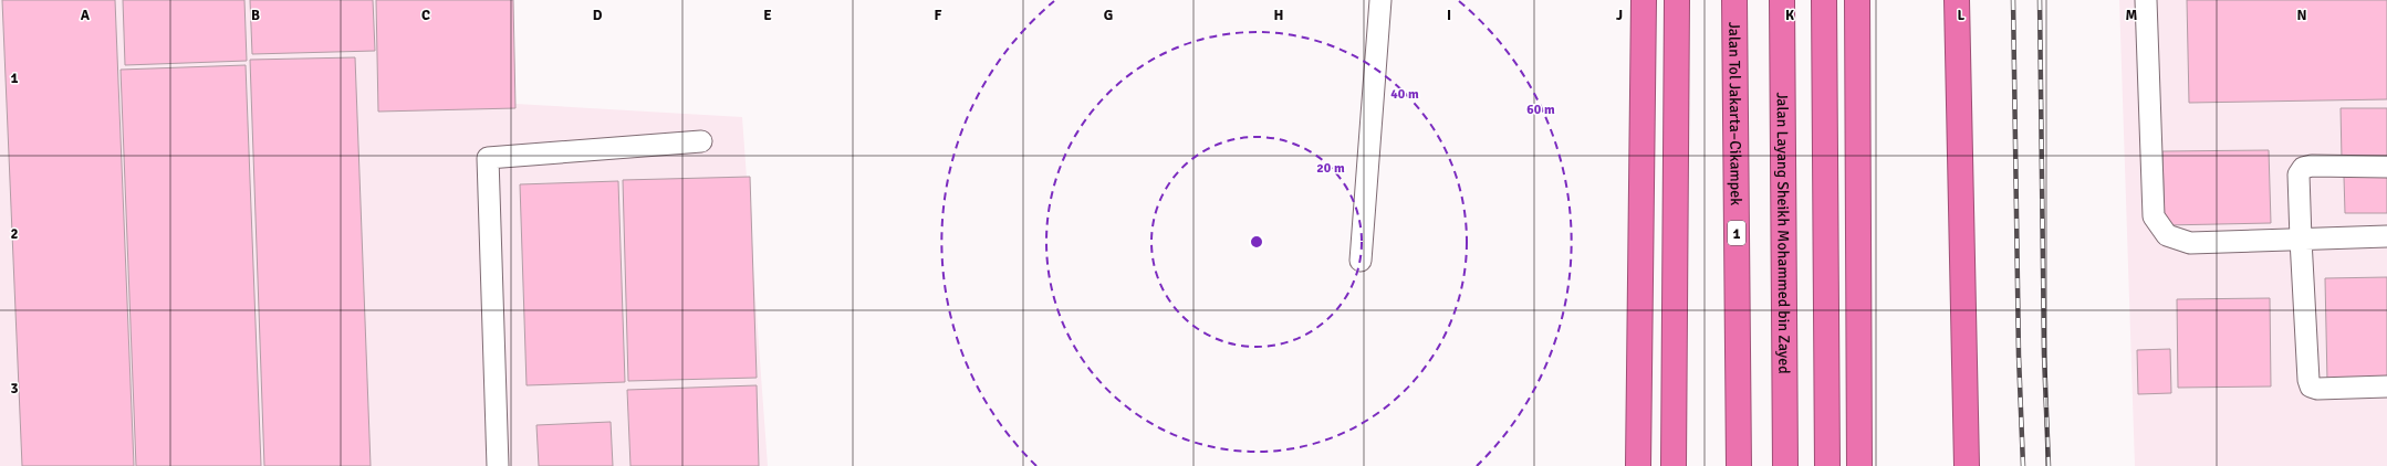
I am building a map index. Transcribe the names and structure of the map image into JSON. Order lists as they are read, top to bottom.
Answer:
{
  "streets": {
    "highway": ["Jalan Tol Jakarta–Cikampek", "1", "Jalan Layang Sheikh Mohammed bin Zayed"]
  },
  "grid": {
    "columns": [
      "A",
      "B",
      "C",
      "D",
      "E",
      "F",
      "G",
      "H",
      "I",
      "J",
      "K",
      "L",
      "M",
      "N"
    ],
    "rows": ["1", "2", "3"]
  },
  "rings": ["40 m", "60 m", "20 m"]
}
